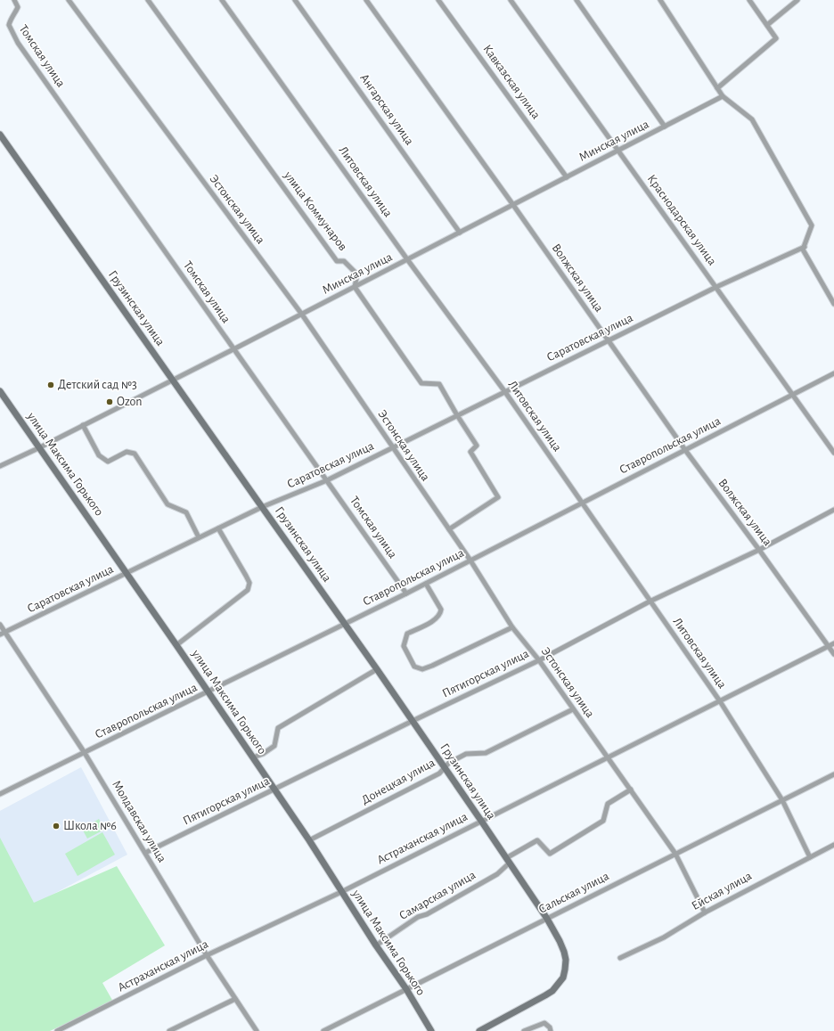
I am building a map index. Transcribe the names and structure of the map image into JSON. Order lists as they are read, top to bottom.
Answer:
{
  "streets": {
    "main road": ["Грузинская улица", "улица Максима Горького"],
    "street": [
      "Томская улица",
      "Кавказская улица",
      "Ангарская улица",
      "Минская улица",
      "Литовская улица",
      "Эстонская улица",
      "улица Коммунаров",
      "Краснодарская улица",
      "Волжская улица",
      "Саратовская улица",
      "Ставропольская улица",
      "Пятигорская улица",
      "Донецкая улица",
      "Молдавская улица",
      "Астраханская улица",
      "Ейская улица",
      "Сальская улица",
      "Самарская улица"
    ]
  },
  "crossings": [
    ["Томская улица", "Минская улица"],
    ["Томская улица", "Саратовская улица"],
    ["Томская улица", "Ставропольская улица"],
    ["Кавказская улица", "Минская улица"],
    ["Ангарская улица", "Минская улица"],
    ["Минская улица", "Литовская улица"],
    ["Минская улица", "Эстонская улица"],
    ["Минская улица", "улица Коммунаров"],
    ["Минская улица", "Краснодарская улица"],
    ["Минская улица", "Волжская улица"],
    ["Минская улица", "Грузинская улица"],
    ["Минская улица", "улица Максима Горького"],
    ["Литовская улица", "Саратовская улица"],
    ["Литовская улица", "Ставропольская улица"],
    ["Литовская улица", "Пятигорская улица"],
    ["Литовская улица", "Астраханская улица"],
    ["Литовская улица", "Ейская улица"],
    ["Литовская улица", "Сальская улица"],
    ["Эстонская улица", "Саратовская улица"],
    ["Эстонская улица", "Ставропольская улица"],
    ["Эстонская улица", "Пятигорская улица"],
    ["Эстонская улица", "Донецкая улица"],
    ["Эстонская улица", "Астраханская улица"],
    ["Эстонская улица", "Ейская улица"],
    ["Эстонская улица", "Сальская улица"],
    ["Эстонская улица", "Самарская улица"],
    ["Краснодарская улица", "Саратовская улица"],
    ["Краснодарская улица", "Ставропольская улица"],
    ["Волжская улица", "Саратовская улица"],
    ["Волжская улица", "Ставропольская улица"],
    ["Волжская улица", "Пятигорская улица"],
    ["Волжская улица", "Астраханская улица"],
    ["Грузинская улица", "Саратовская улица"],
    ["Грузинская улица", "Ставропольская улица"],
    ["Грузинская улица", "Пятигорская улица"],
    ["Грузинская улица", "Донецкая улица"],
    ["Грузинская улица", "Астраханская улица"],
    ["Грузинская улица", "Сальская улица"],
    ["Грузинская улица", "Самарская улица"],
    ["Саратовская улица", "улица Максима Горького"],
    ["Саратовская улица", "Молдавская улица"],
    ["Ставропольская улица", "улица Максима Горького"],
    ["Ставропольская улица", "Молдавская улица"],
    ["улица Максима Горького", "Пятигорская улица"],
    ["улица Максима Горького", "Донецкая улица"],
    ["улица Максима Горького", "Астраханская улица"],
    ["улица Максима Горького", "Сальская улица"],
    ["улица Максима Горького", "Самарская улица"],
    ["Пятигорская улица", "Молдавская улица"],
    ["Молдавская улица", "Астраханская улица"]
  ],
  "places": ["Детский сад №3", "Ozon", "Школа №6"]
}
